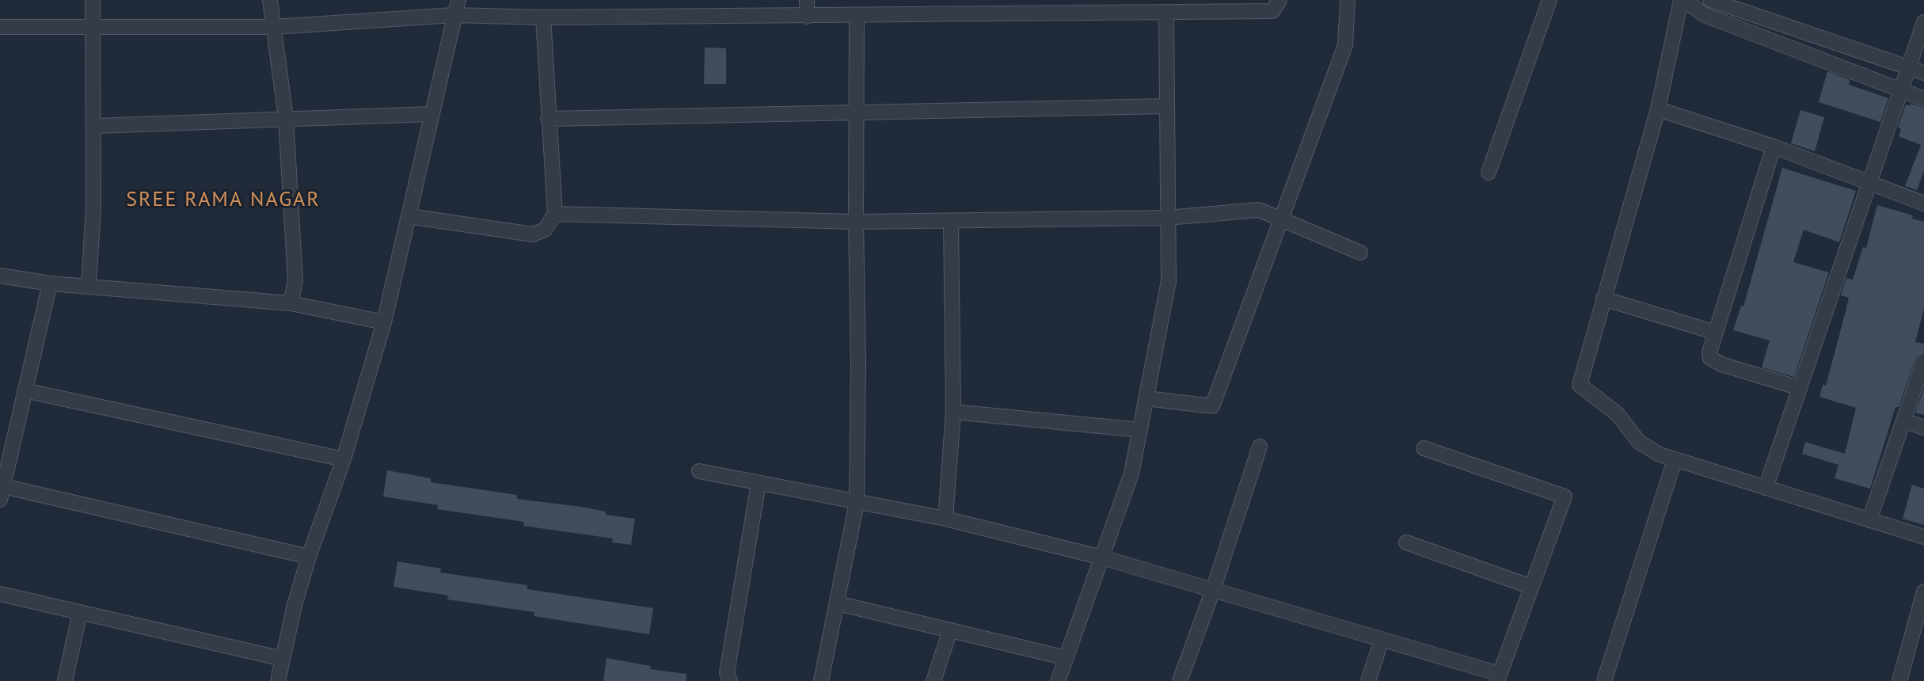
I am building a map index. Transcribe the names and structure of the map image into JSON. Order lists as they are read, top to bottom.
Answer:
{
  "districts": ["SREE RAMA NAGAR"]
}
